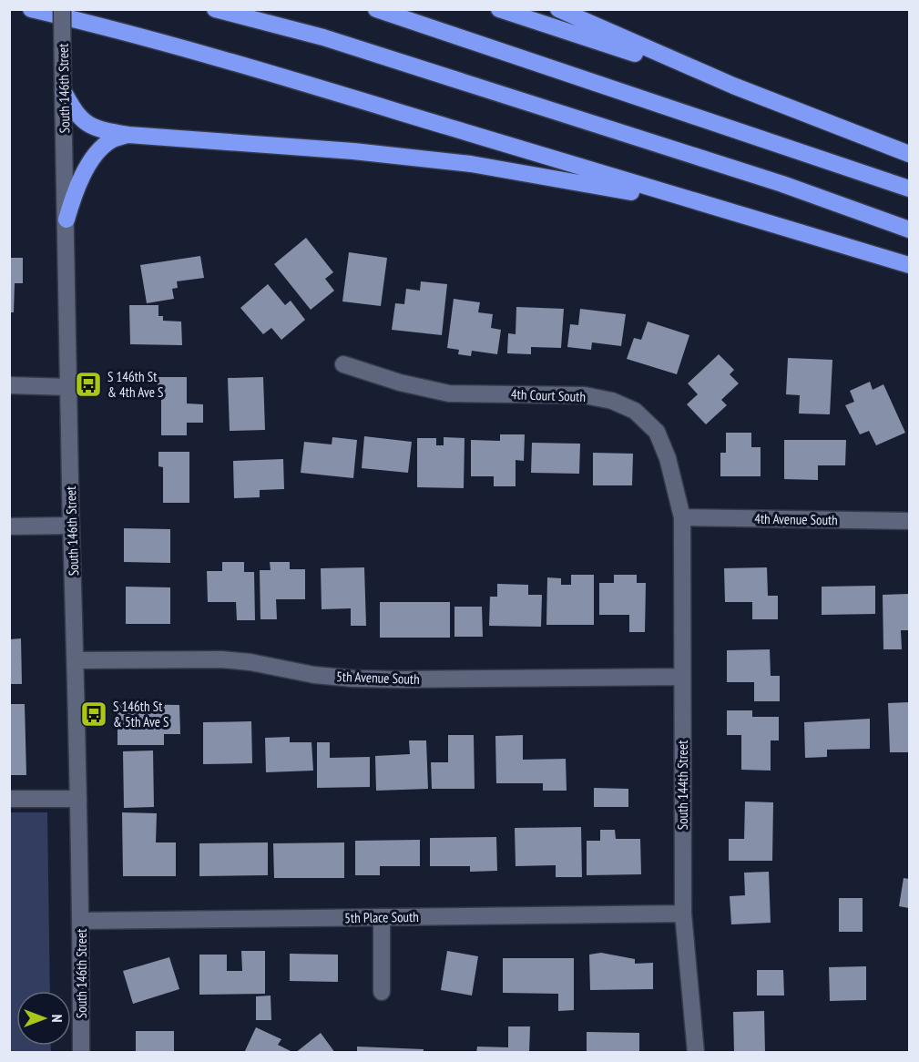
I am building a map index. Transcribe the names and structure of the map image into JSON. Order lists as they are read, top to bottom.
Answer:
{
  "streets": {
    "street": [
      "South 146th Street",
      "4th Court South",
      "4th Avenue South",
      "5th Avenue South",
      "South 144th Street",
      "5th Place South"
    ]
  },
  "crossings": [
    ["South 146th Street", "5th Avenue South"],
    ["South 146th Street", "5th Place South"],
    ["4th Court South", "4th Avenue South"],
    ["4th Court South", "South 144th Street"],
    ["4th Avenue South", "South 144th Street"],
    ["5th Avenue South", "South 144th Street"],
    ["South 144th Street", "5th Place South"]
  ],
  "places": {
    "bus stop": ["S 146th St & 4th Ave S", "S 146th St & 5th Ave S"]
  },
  "north": "right"
}
